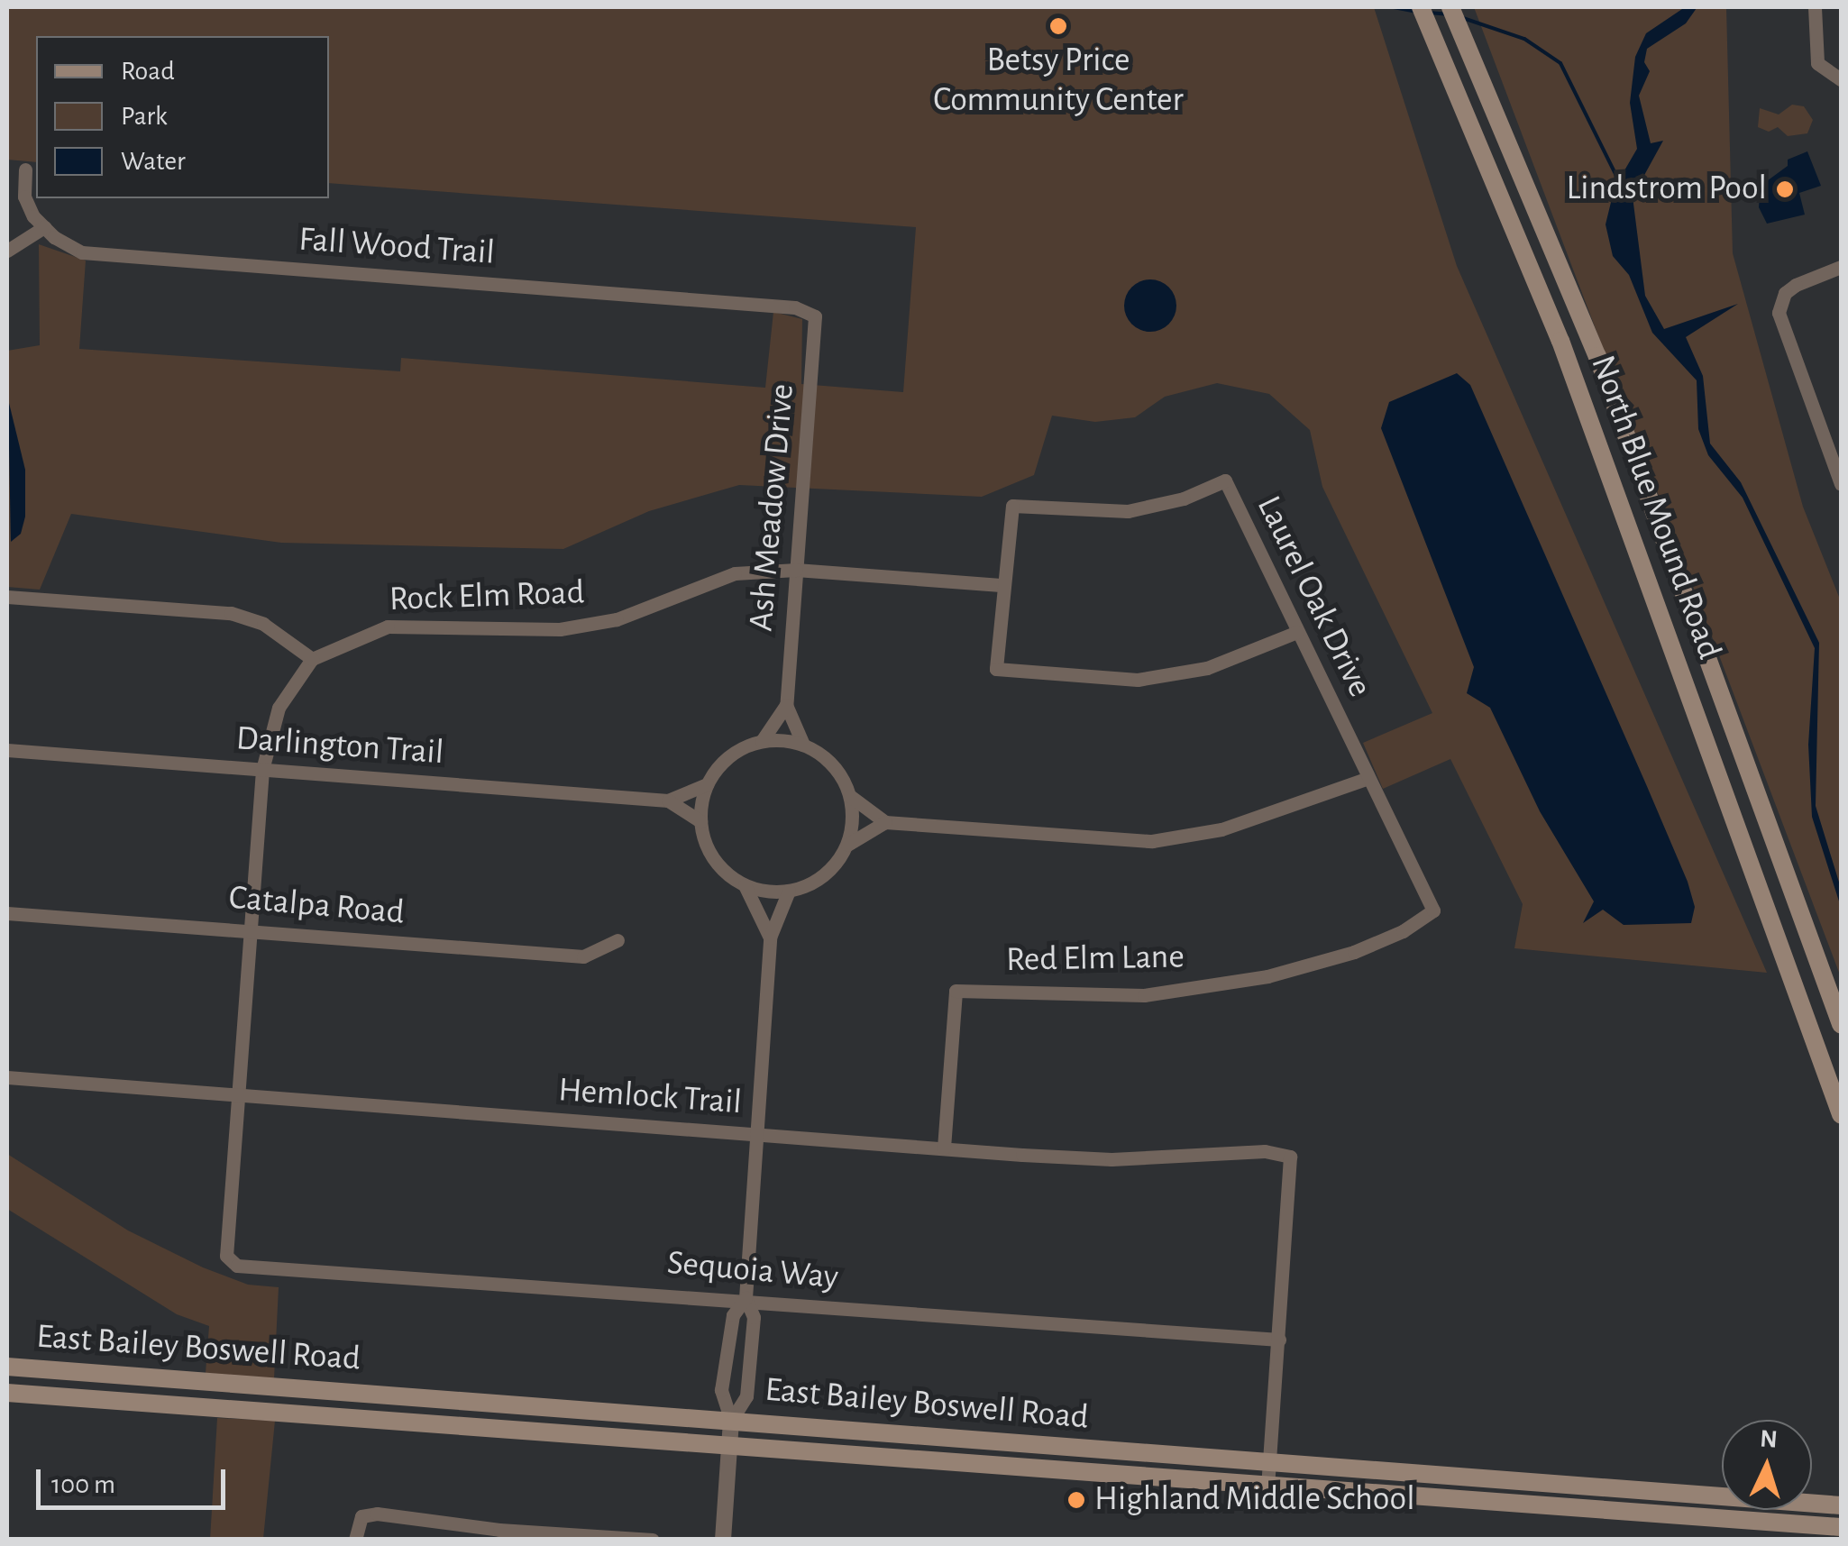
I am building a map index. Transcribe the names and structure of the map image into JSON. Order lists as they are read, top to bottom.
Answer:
{
  "streets": {
    "main road": ["North Blue Mound Road", "East Bailey Boswell Road"],
    "street": [
      "Fall Wood Trail",
      "Ash Meadow Drive",
      "Rock Elm Road",
      "Laurel Oak Drive",
      "Darlington Trail",
      "Catalpa Road",
      "Red Elm Lane",
      "Hemlock Trail",
      "Sequoia Way"
    ]
  },
  "crossings": [
    ["Fall Wood Trail", "Ash Meadow Drive"],
    ["Ash Meadow Drive", "Rock Elm Road"],
    ["Ash Meadow Drive", "Darlington Trail"],
    ["Rock Elm Road", "Laurel Oak Drive"],
    ["Laurel Oak Drive", "Red Elm Lane"],
    ["Red Elm Lane", "Hemlock Trail"],
    ["Hemlock Trail", "Sequoia Way"]
  ],
  "places": ["Betsy Price Community Center", "Lindstrom Pool", "Highland Middle School"],
  "legend": ["Road", "Park", "Water"],
  "scale_bar": "100 m",
  "north": "top"
}
